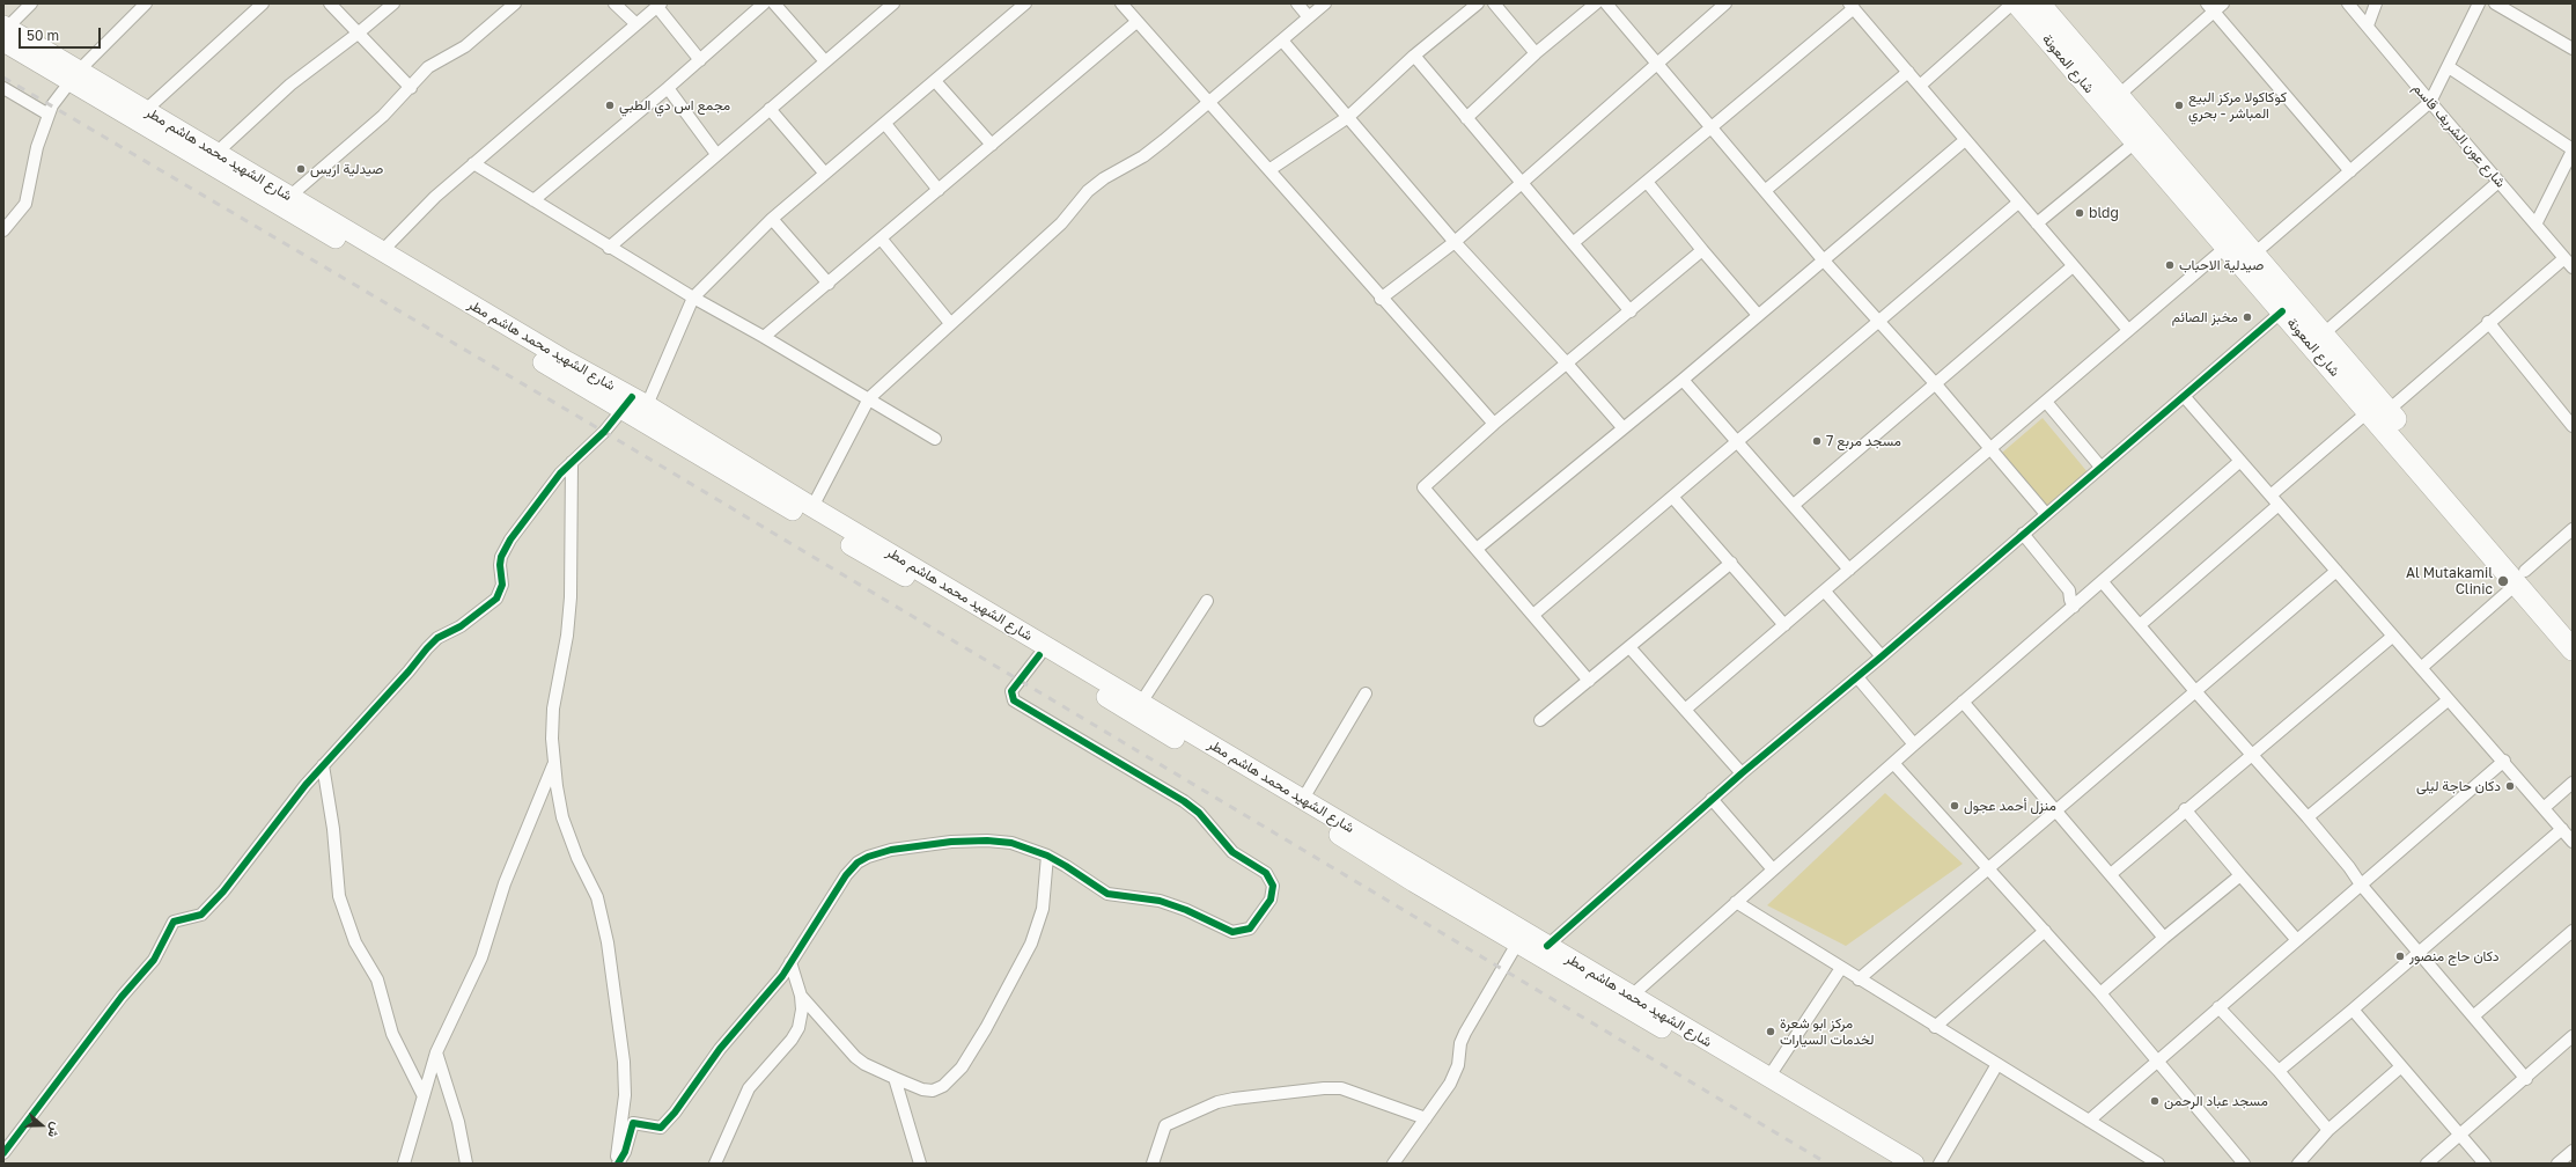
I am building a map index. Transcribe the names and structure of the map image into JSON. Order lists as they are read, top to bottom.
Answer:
{
  "streets": {
    "highway": ["شارع المعونة"],
    "main road": ["شارع الشهيد محمد هاشم مطر"],
    "street": ["شارع عون الشريف قاسم"]
  },
  "places": [
    "مجمع اس دي الطبي",
    "كوكاكولا مركز البيع المباشر - بحري",
    "صيدلية اريس",
    "bldg",
    "صيدلية الاحباب",
    "مخبز الصائم",
    "مسجد مربع 7",
    "Al Mutakamil Clinic",
    "دكان حاجة ليلى",
    "منزل أحمد عجول",
    "دكان حاج منصور",
    "مركز ابو شعرة لخدمات السيارات",
    "مسجد عباد الرحمن"
  ],
  "scale_bar": "50 m",
  "north": "right"
}
